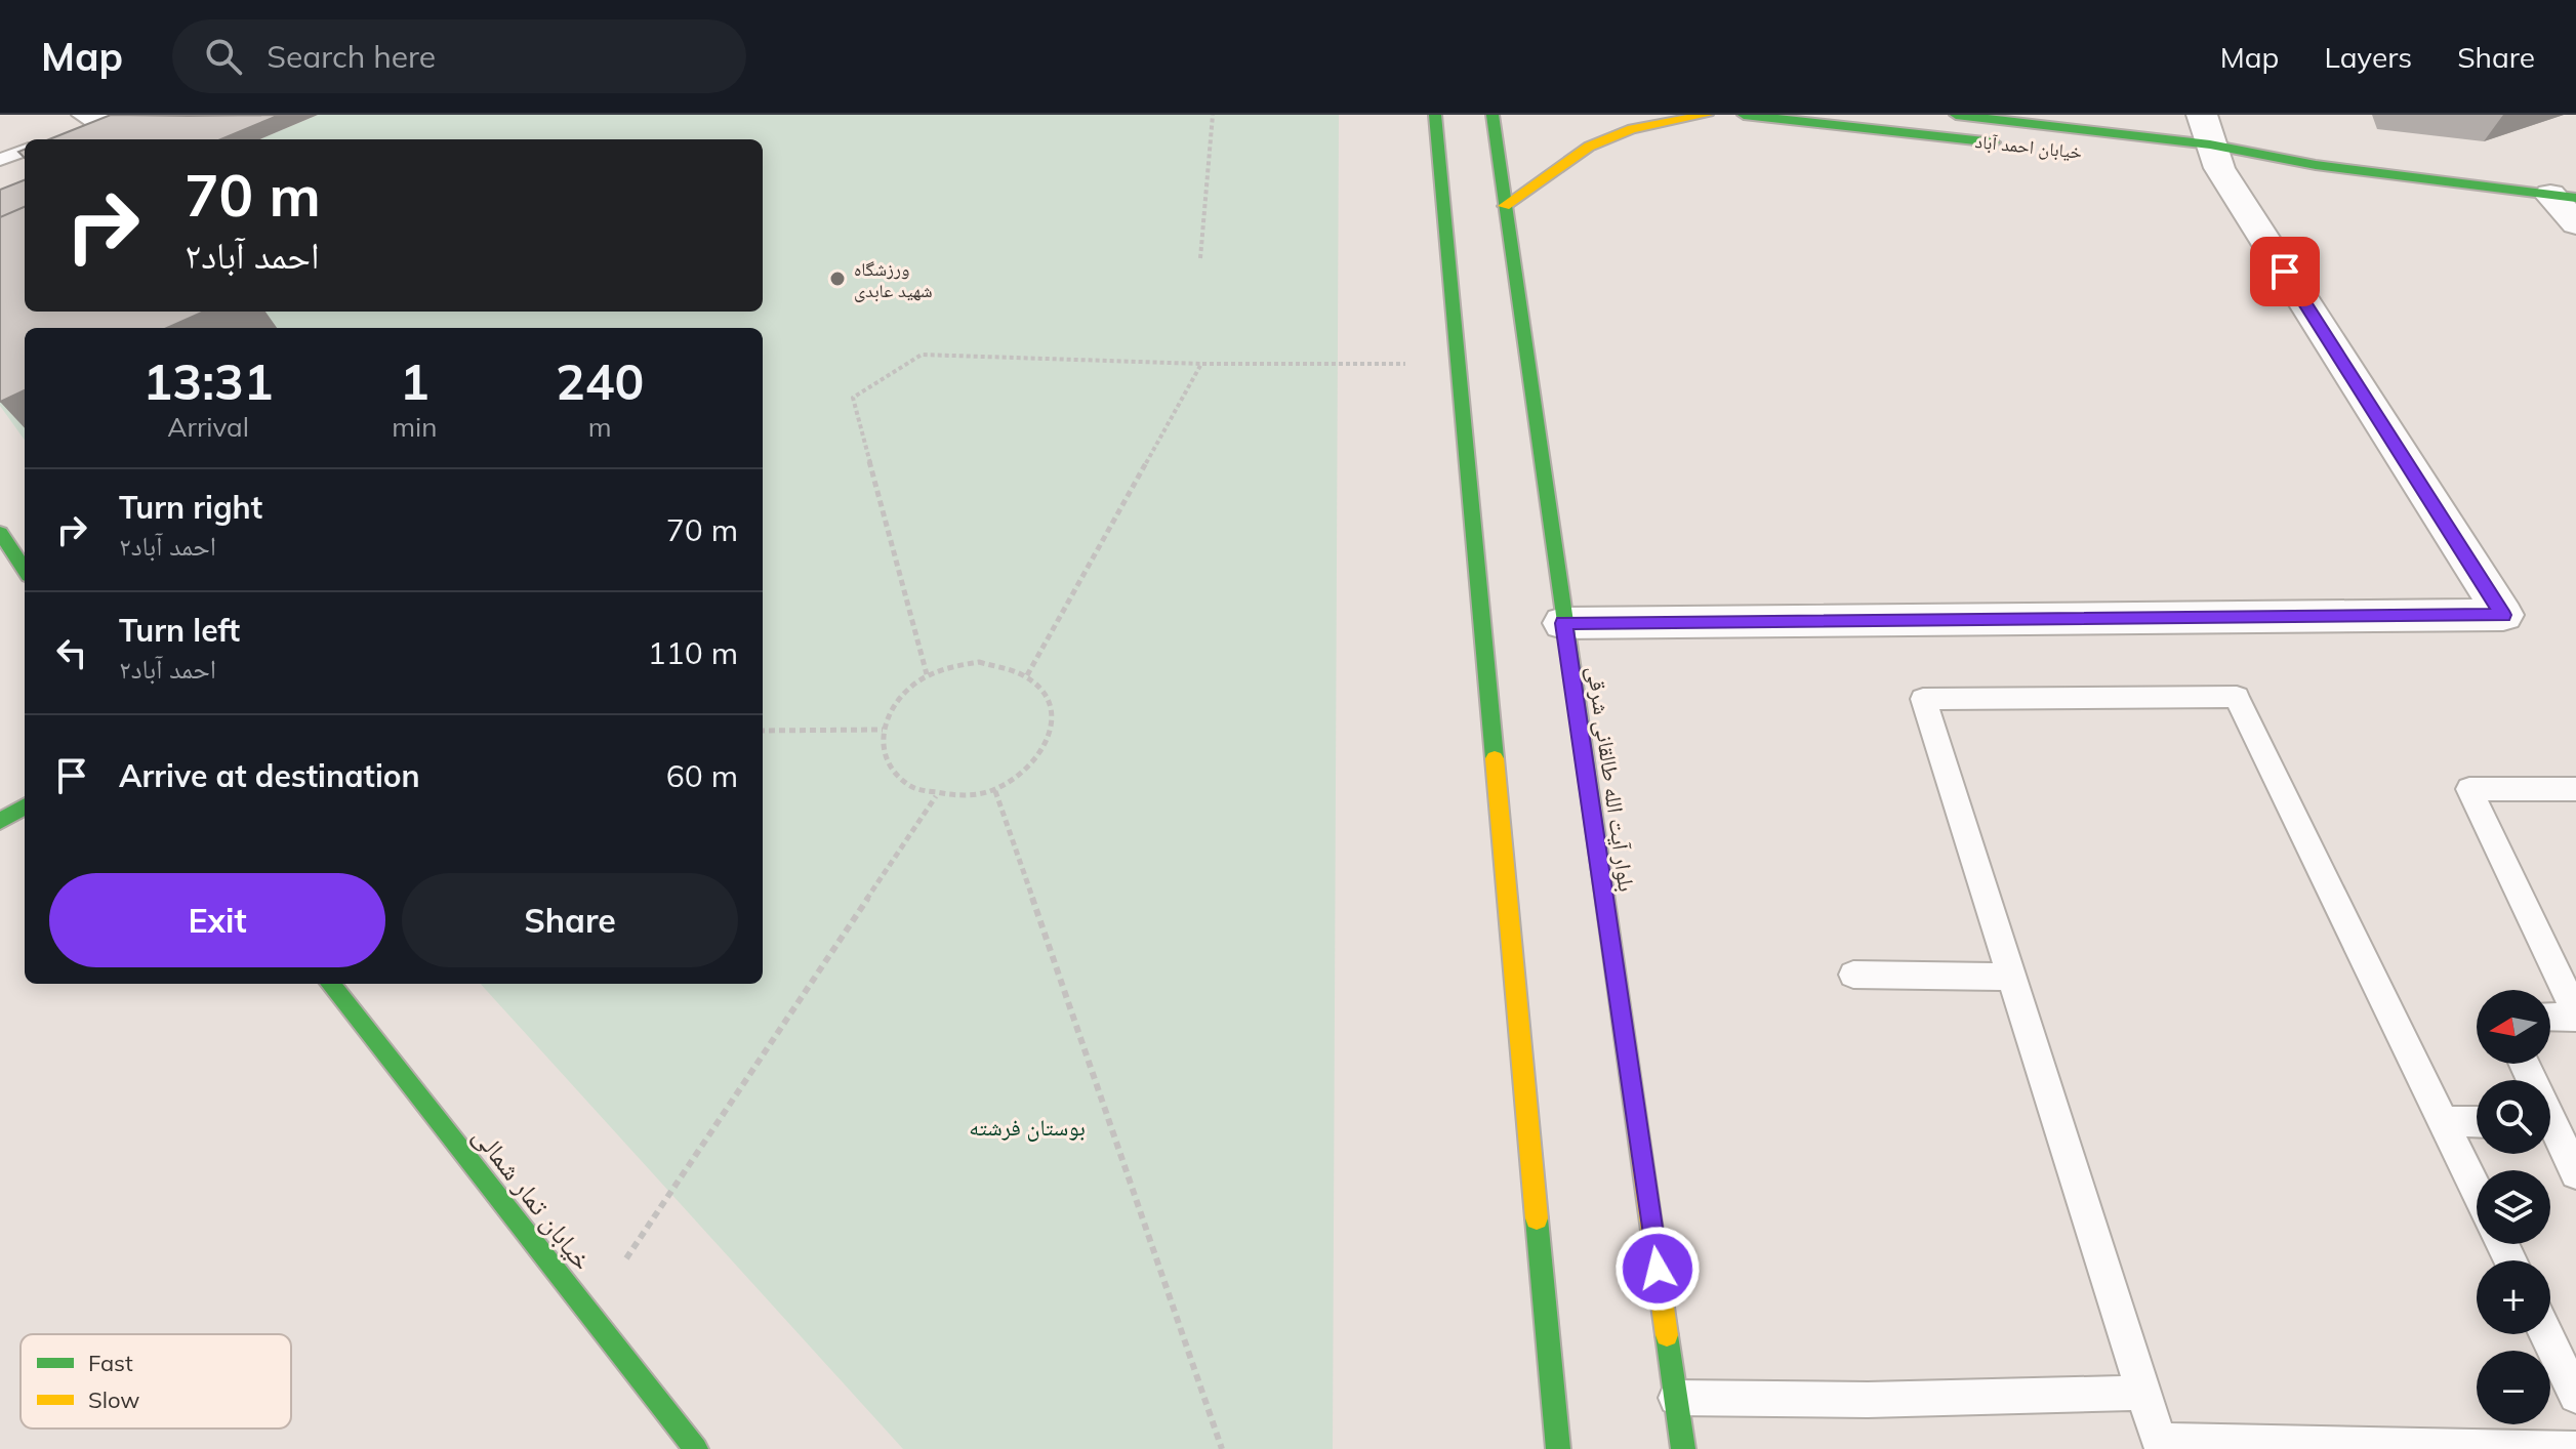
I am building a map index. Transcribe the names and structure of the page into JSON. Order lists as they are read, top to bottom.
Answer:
{
  "streets": {
    "main road": ["خیابان احمد آباد", "بلوار آیت الله طالقانی شرقی", "خیابان تمار شمالی"]
  },
  "parks": ["بوستان فرشته"],
  "places": ["ورزشگاه شهید عابدی"],
  "legend": ["Fast", "Slow"],
  "north": "left",
  "page": {
    "header": "Map",
    "search": "Search here",
    "nav": ["Map", "Layers", "Share"],
    "turn": ["70 m", "احمد آباد۲"],
    "eta": [
      "13:31",
      "Arrival",
      "1",
      "min",
      "240",
      "m"
    ],
    "list": [
      {
        "name": "Turn right",
        "note": "احمد آباد۲",
        "value": "70 m"
      },
      {
        "name": "Turn left",
        "note": "احمد آباد۲",
        "value": "110 m"
      },
      {
        "name": "Arrive at destination",
        "value": "60 m"
      }
    ],
    "buttons": ["Exit", "Share"],
    "map_buttons": ["+", "−"]
  }
}
